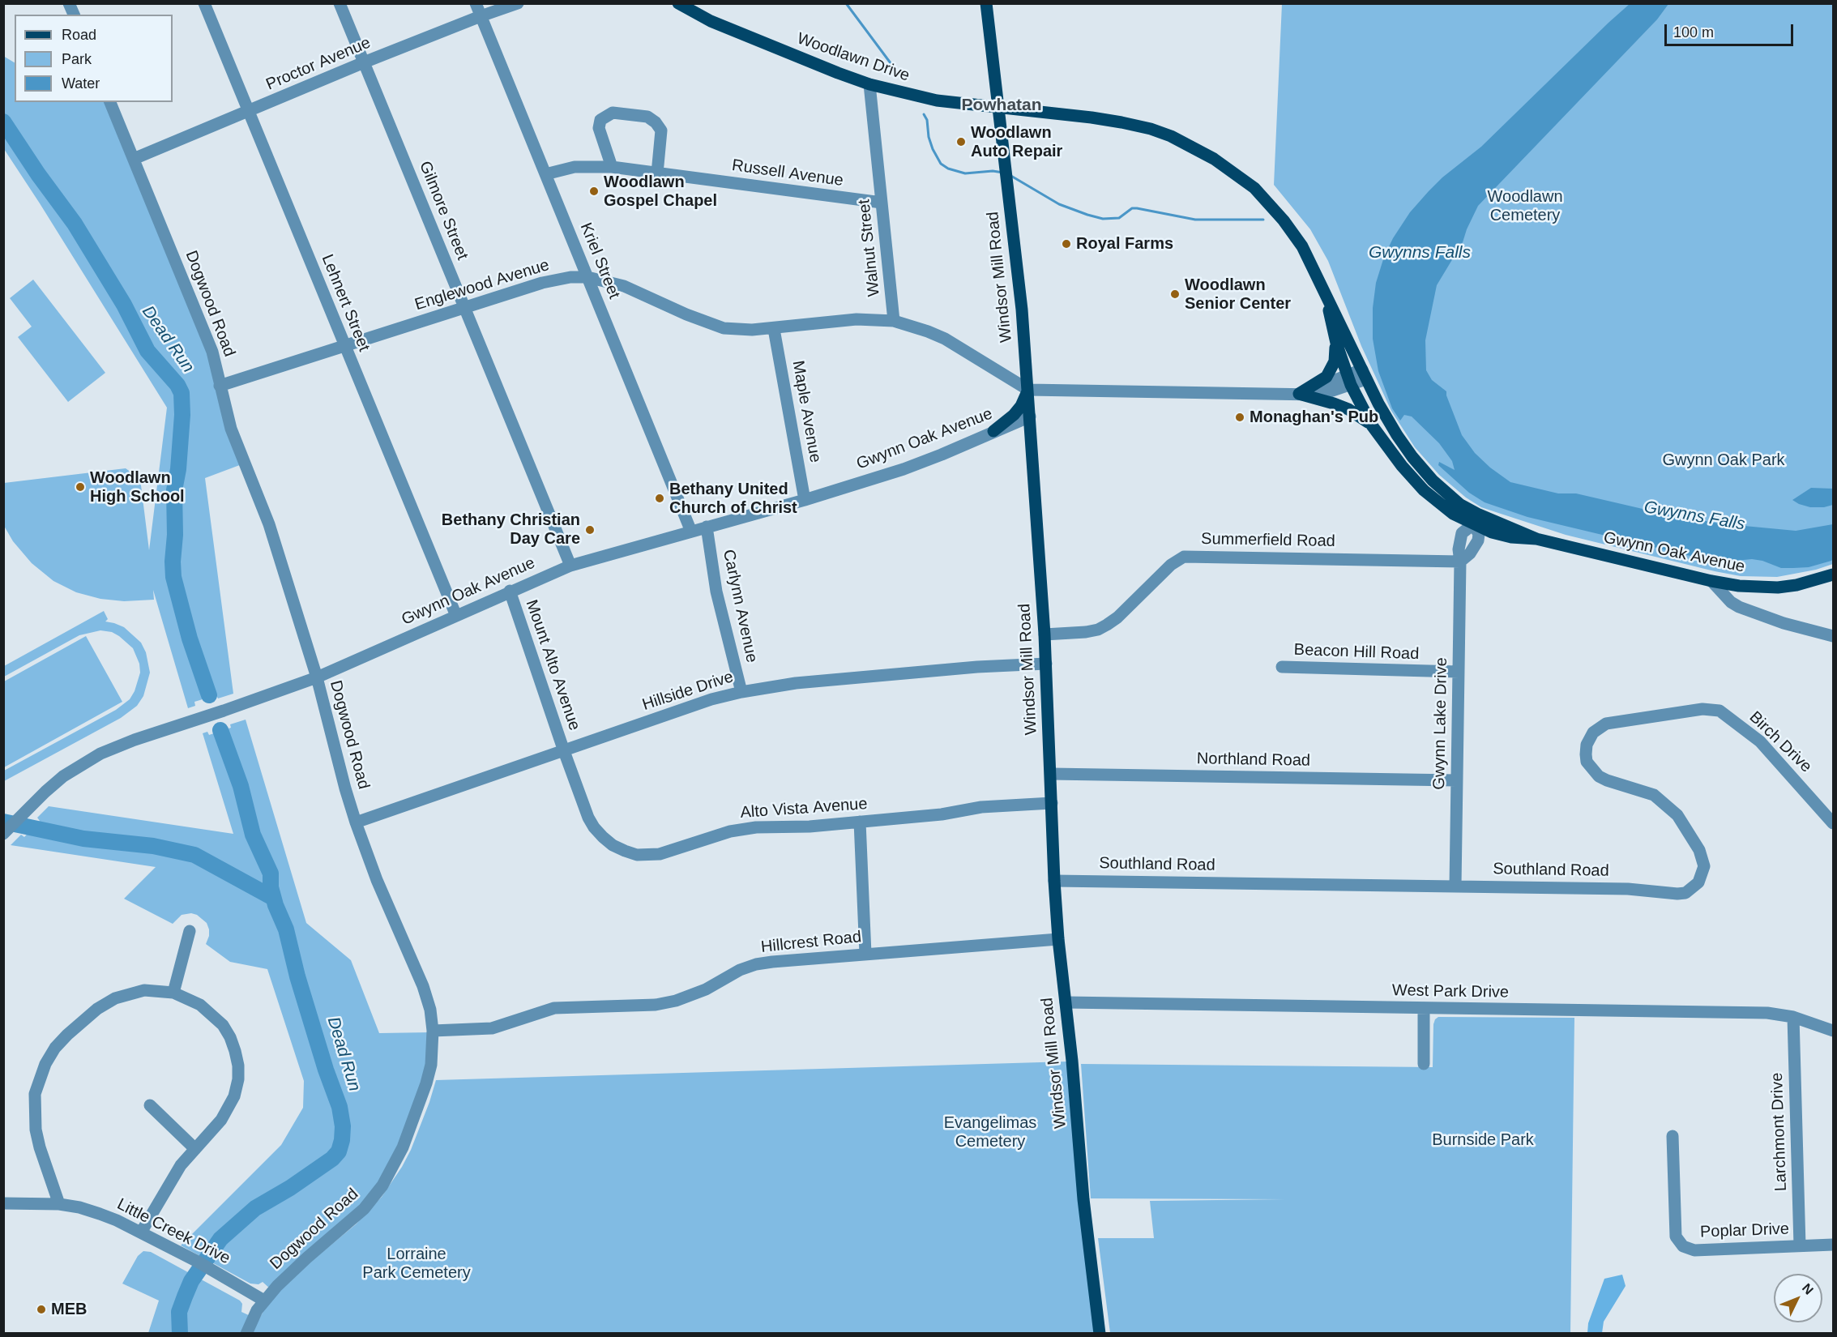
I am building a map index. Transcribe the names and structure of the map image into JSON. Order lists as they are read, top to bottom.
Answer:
{
  "streets": {
    "main road": ["Woodlawn Drive", "Windsor Mill Road", "Gwynn Oak Avenue"],
    "street": [
      "Proctor Avenue",
      "Russell Avenue",
      "Gilmore Street",
      "Walnut Street",
      "Kriel Street",
      "Englewood Avenue",
      "Lehnert Street",
      "Dogwood Road",
      "Maple Avenue",
      "Summerfield Road",
      "Carlynn Avenue",
      "Beacon Hill Road",
      "Mount Alto Avenue",
      "Hillside Drive",
      "Gwynn Lake Drive",
      "Birch Drive",
      "Northland Road",
      "Alto Vista Avenue",
      "Southland Road",
      "Hillcrest Road",
      "West Park Drive",
      "Larchmont Drive",
      "Poplar Drive",
      "Little Creek Drive"
    ]
  },
  "crossings": [
    ["Woodlawn Drive", "Walnut Street"],
    ["Woodlawn Drive", "Windsor Mill Road"],
    ["Woodlawn Drive", "Gwynn Oak Avenue"],
    ["Proctor Avenue", "Gilmore Street"],
    ["Proctor Avenue", "Kriel Street"],
    ["Proctor Avenue", "Lehnert Street"],
    ["Proctor Avenue", "Dogwood Road"],
    ["Russell Avenue", "Walnut Street"],
    ["Russell Avenue", "Kriel Street"],
    ["Gilmore Street", "Englewood Avenue"],
    ["Gilmore Street", "Gwynn Oak Avenue"],
    ["Walnut Street", "Englewood Avenue"],
    ["Kriel Street", "Englewood Avenue"],
    ["Kriel Street", "Gwynn Oak Avenue"],
    ["Windsor Mill Road", "Englewood Avenue"],
    ["Windsor Mill Road", "Gwynn Oak Avenue"],
    ["Windsor Mill Road", "Summerfield Road"],
    ["Windsor Mill Road", "Hillside Drive"],
    ["Windsor Mill Road", "Northland Road"],
    ["Windsor Mill Road", "Alto Vista Avenue"],
    ["Windsor Mill Road", "Southland Road"],
    ["Windsor Mill Road", "Hillcrest Road"],
    ["Windsor Mill Road", "West Park Drive"],
    ["Englewood Avenue", "Lehnert Street"],
    ["Englewood Avenue", "Dogwood Road"],
    ["Englewood Avenue", "Maple Avenue"],
    ["Lehnert Street", "Gwynn Oak Avenue"],
    ["Dogwood Road", "Gwynn Oak Avenue"],
    ["Dogwood Road", "Hillside Drive"],
    ["Dogwood Road", "Hillcrest Road"],
    ["Dogwood Road", "Little Creek Drive"],
    ["Maple Avenue", "Gwynn Oak Avenue"],
    ["Gwynn Oak Avenue", "Carlynn Avenue"],
    ["Gwynn Oak Avenue", "Mount Alto Avenue"],
    ["Gwynn Oak Avenue", "Gwynn Lake Drive"],
    ["Summerfield Road", "Gwynn Lake Drive"],
    ["Carlynn Avenue", "Hillside Drive"],
    ["Beacon Hill Road", "Gwynn Lake Drive"],
    ["Mount Alto Avenue", "Hillside Drive"],
    ["Mount Alto Avenue", "Alto Vista Avenue"],
    ["Hillside Drive", "Alto Vista Avenue"],
    ["Gwynn Lake Drive", "Northland Road"],
    ["Gwynn Lake Drive", "Southland Road"],
    ["Birch Drive", "Southland Road"],
    ["West Park Drive", "Larchmont Drive"],
    ["Larchmont Drive", "Poplar Drive"]
  ],
  "districts": ["Powhatan"],
  "water": ["Gwynns Falls", "Dead Run"],
  "parks": [
    "Woodlawn Cemetery",
    "Gwynn Oak Park",
    "Evangelimas Cemetery",
    "Burnside Park",
    "Lorraine Park Cemetery"
  ],
  "places": [
    "Woodlawn Auto Repair",
    "Woodlawn Gospel Chapel",
    "Royal Farms",
    "Woodlawn Senior Center",
    "Monaghan's Pub",
    "Woodlawn High School",
    "Bethany United Church of Christ",
    "Bethany Christian Day Care",
    "MEB"
  ],
  "legend": ["Road", "Park", "Water"],
  "scale_bar": "100 m",
  "north": "top right"
}
